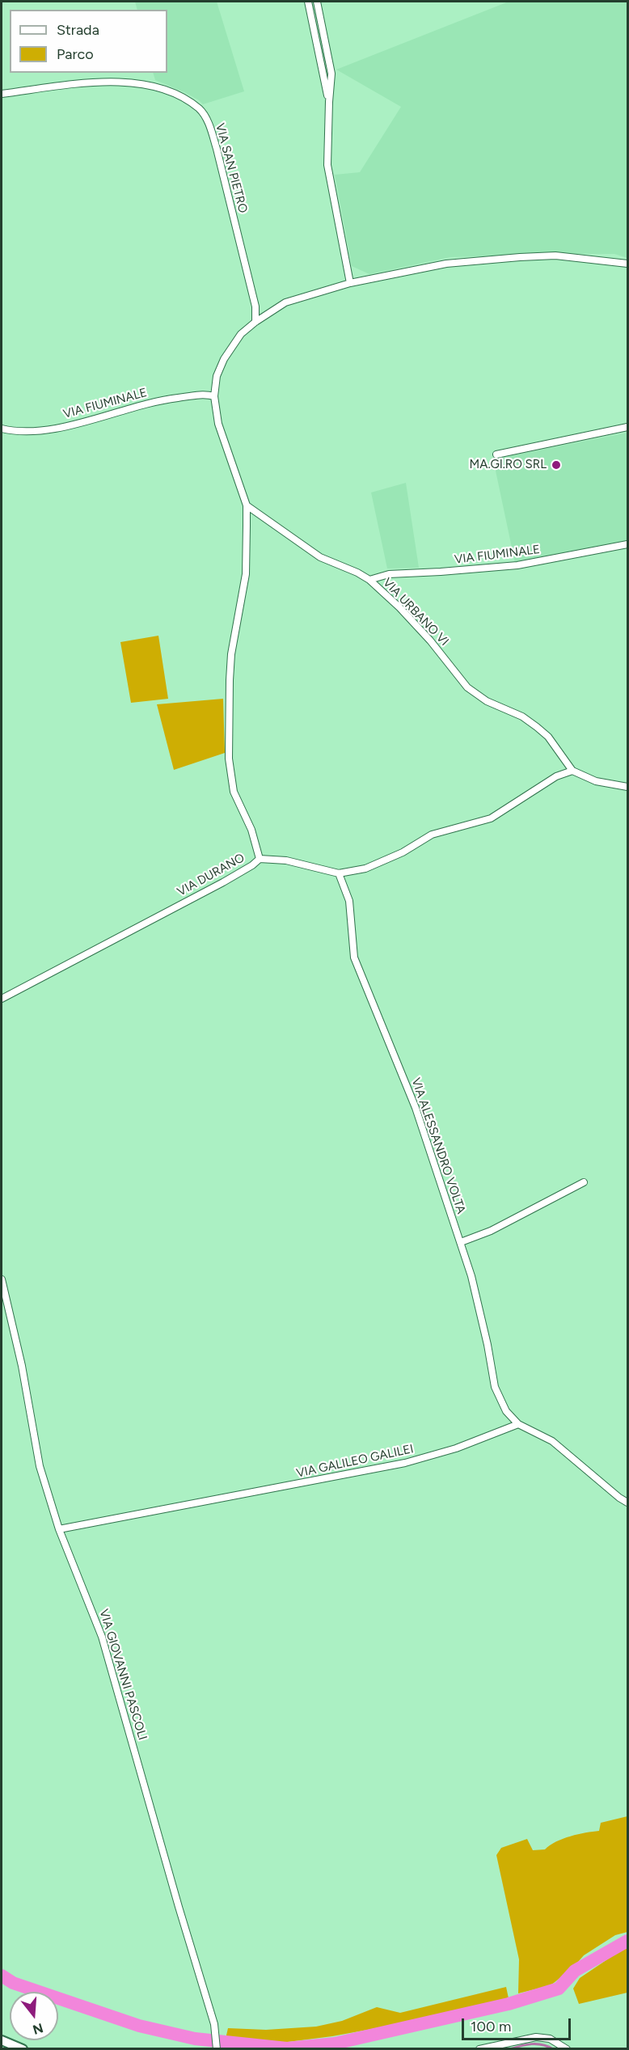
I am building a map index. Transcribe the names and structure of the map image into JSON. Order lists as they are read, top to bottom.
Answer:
{
  "streets": {
    "street": [
      "VIA SAN PIETRO",
      "VIA FIUMINALE",
      "VIA URBANO VI",
      "VIA DURANO",
      "VIA ALESSANDRO VOLTA",
      "VIA GALILEO GALILEI",
      "VIA GIOVANNI PASCOLI"
    ]
  },
  "crossings": [
    ["VIA FIUMINALE", "VIA URBANO VI"],
    ["VIA URBANO VI", "VIA DURANO"],
    ["VIA DURANO", "VIA ALESSANDRO VOLTA"],
    ["VIA ALESSANDRO VOLTA", "VIA GALILEO GALILEI"],
    ["VIA GALILEO GALILEI", "VIA GIOVANNI PASCOLI"]
  ],
  "places": ["MA.GI.RO SRL"],
  "legend": ["Strada", "Parco"],
  "scale_bar": "100 m",
  "north": "bottom"
}
